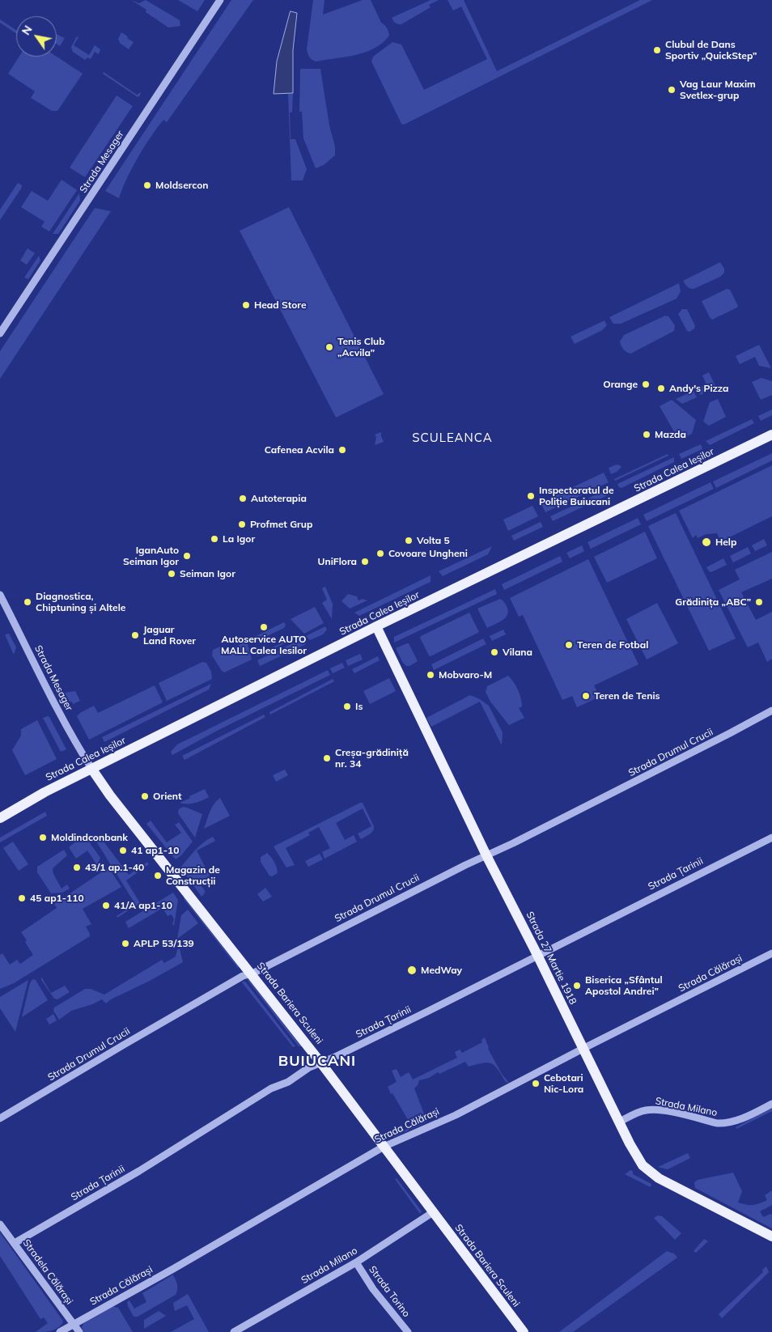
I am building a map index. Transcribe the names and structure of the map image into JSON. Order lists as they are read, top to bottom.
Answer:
{
  "streets": {
    "main road": ["Strada Calea Ieșilor", "Strada 27 Martie 1918", "Strada Bariera Sculeni"],
    "street": [
      "Strada Mesager",
      "Strada Drumul Crucii",
      "Strada Țarinii",
      "Strada Călărași",
      "Strada Milano",
      "Stradela Călărași",
      "Strada Torino"
    ]
  },
  "crossings": [
    ["Strada Mesager", "Strada Calea Ieșilor"],
    ["Strada Mesager", "Strada Bariera Sculeni"],
    ["Strada Calea Ieșilor", "Strada 27 Martie 1918"],
    ["Strada Calea Ieșilor", "Strada Bariera Sculeni"],
    ["Strada Drumul Crucii", "Strada 27 Martie 1918"],
    ["Strada Drumul Crucii", "Strada Bariera Sculeni"],
    ["Strada Țarinii", "Strada 27 Martie 1918"],
    ["Strada Țarinii", "Strada Bariera Sculeni"],
    ["Strada Țarinii", "Stradela Călărași"],
    ["Strada 27 Martie 1918", "Strada Călărași"],
    ["Strada 27 Martie 1918", "Strada Milano"],
    ["Strada Călărași", "Strada Bariera Sculeni"],
    ["Strada Călărași", "Stradela Călărași"],
    ["Strada Bariera Sculeni", "Strada Milano"],
    ["Strada Milano", "Strada Torino"]
  ],
  "districts": ["SCULEANCA", "BUIUCANI"],
  "places": [
    "Clubul de Dans Sportiv „QuickStep”",
    "Vag Laur Maxim Svetlex-grup",
    "Moldsercon",
    "Head Store",
    "Tenis Club „Acvila”",
    "Orange",
    "Andy's Pizza",
    "Mazda",
    "Cafenea Acvila",
    "Inspectoratul de Poliție Buiucani",
    "Autoterapia",
    "Profmet Grup",
    "La Igor",
    "Volta 5",
    "Help",
    "Covoare Ungheni",
    "IganAuto Seiman Igor",
    "UniFlora",
    "Seiman Igor",
    "Diagnostica, Chiptuning și Altele",
    "Grădinița „ABC”",
    "Autoservice AUTO MALL Calea Iesilor",
    "Jaguar Land Rover",
    "Teren de Fotbal",
    "Vilana",
    "Mobvaro-M",
    "Teren de Tenis",
    "Is",
    "Creșa-grădiniță nr. 34",
    "Orient",
    "Moldindconbank",
    "41 ap1-10",
    "43/1 ap.1-40",
    "Magazin de Construcții",
    "45 ap1-110",
    "41/A ap1-10",
    "APLP 53/139",
    "MedWay",
    "Biserica „Sfântul Apostol Andrei”",
    "Cebotari Nic-Lora"
  ],
  "north": "top left"
}
